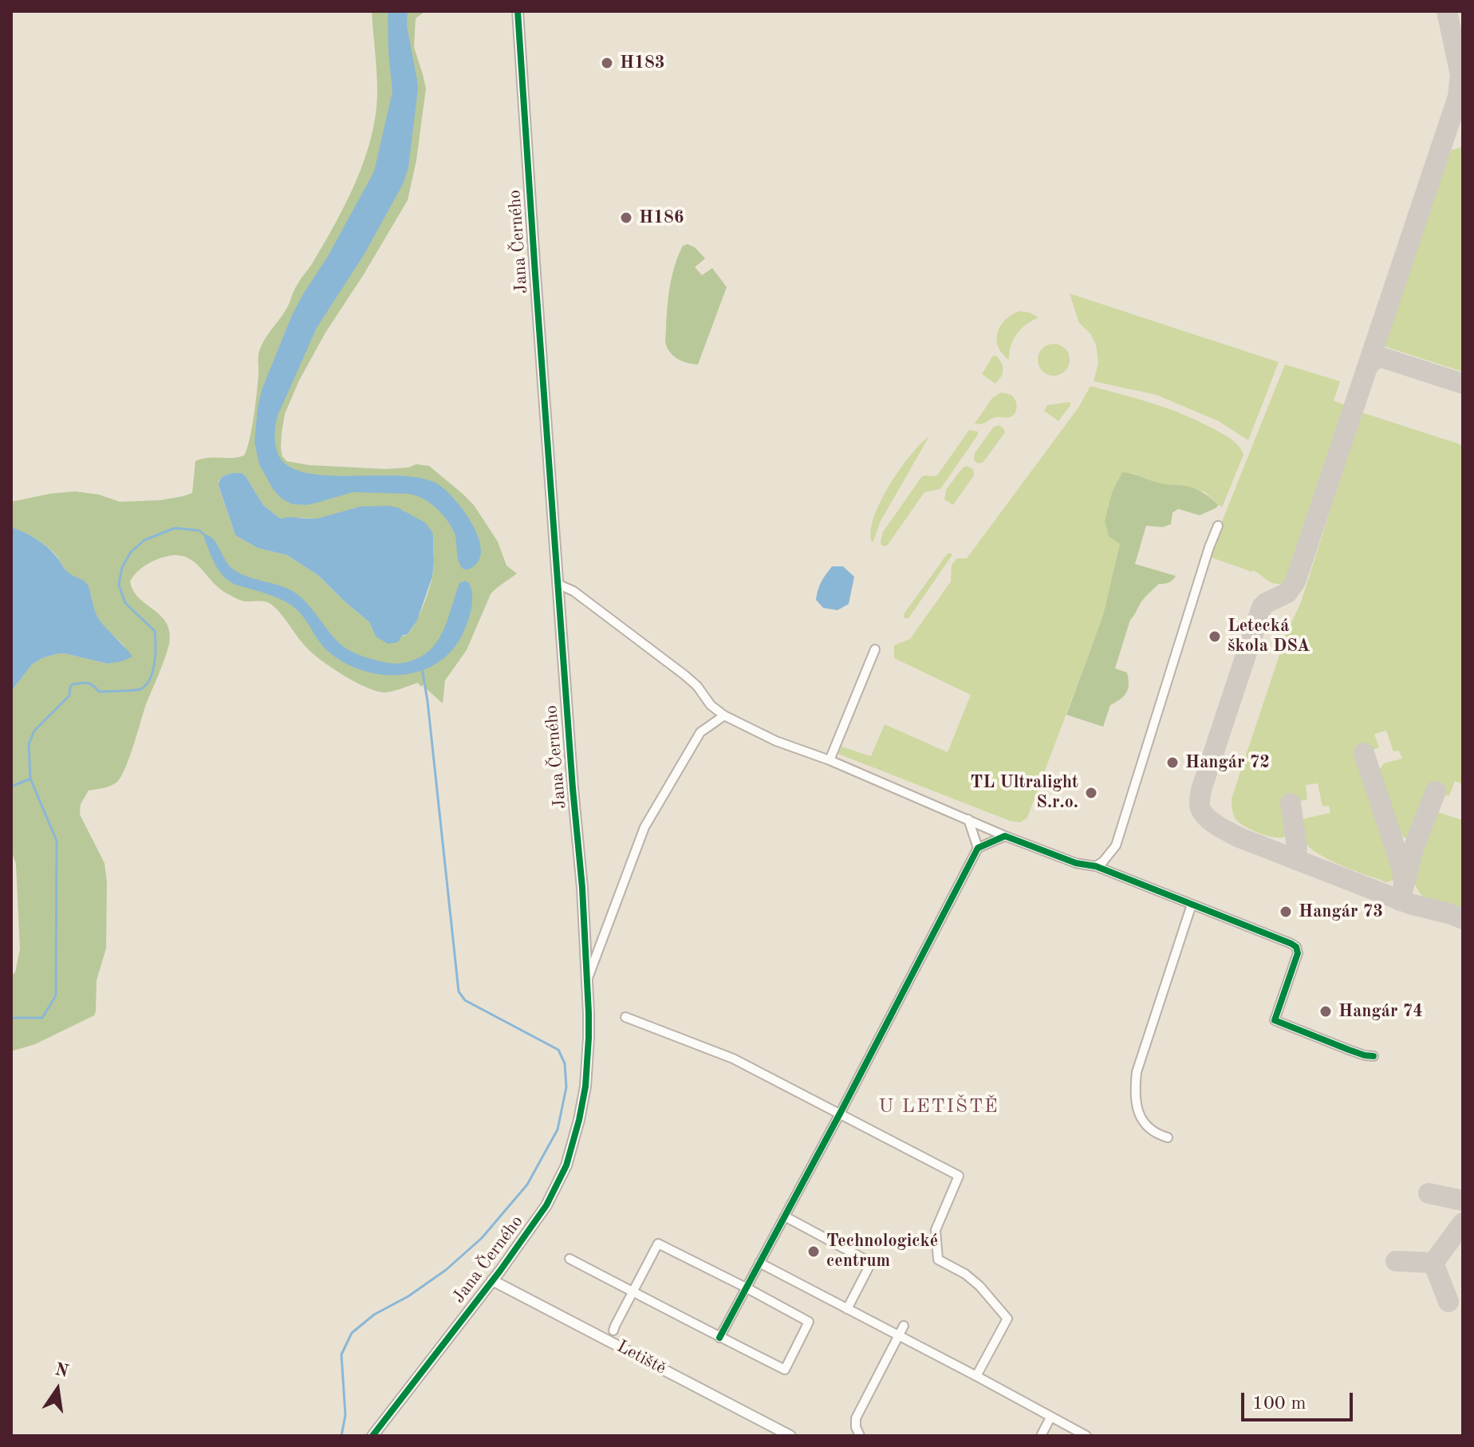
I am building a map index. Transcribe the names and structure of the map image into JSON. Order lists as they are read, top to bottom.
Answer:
{
  "streets": {
    "street": ["Jana Černého", "Letiště"]
  },
  "crossings": [
    ["Jana Černého", "Letiště"]
  ],
  "districts": ["U LETIŠTĚ"],
  "places": [
    "H183",
    "H186",
    "Letecká škola DSA",
    "Hangár 72",
    "TL Ultralight S.r.o.",
    "Hangár 73",
    "Hangár 74",
    "Technologické centrum"
  ],
  "scale_bar": "100 m",
  "north": "top"
}
